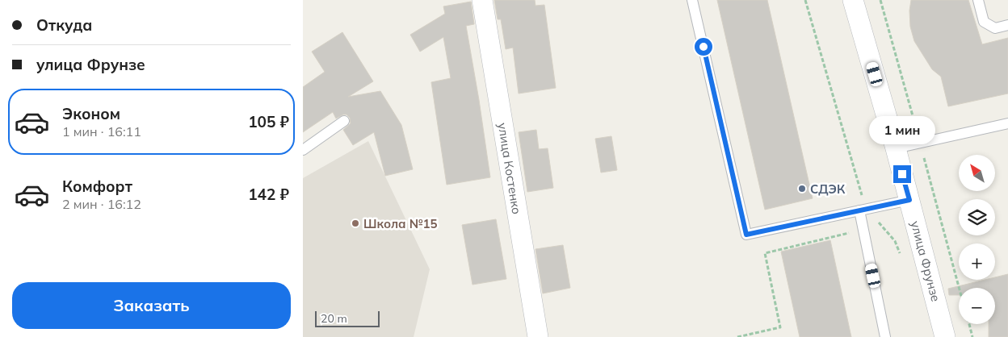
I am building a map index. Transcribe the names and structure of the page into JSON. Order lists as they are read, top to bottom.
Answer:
{
  "streets": {
    "street": ["улица Костенко", "улица Фрунзе"]
  },
  "places": ["СДЭК", "Школа №15"],
  "scale_bar": "20 m",
  "north": "top left",
  "page": {
    "banner": ["Откуда", "улица Фрунзе"],
    "list": [
      {
        "name": "Эконом",
        "note": "1 мин · 16:11",
        "value": "105 ₽"
      },
      {
        "name": "Комфорт",
        "note": "2 мин · 16:12",
        "value": "142 ₽"
      }
    ],
    "bubble": "1 мин",
    "map_buttons": ["+", "−"],
    "buttons": "Заказать",
    "scale": "20 m"
  }
}
